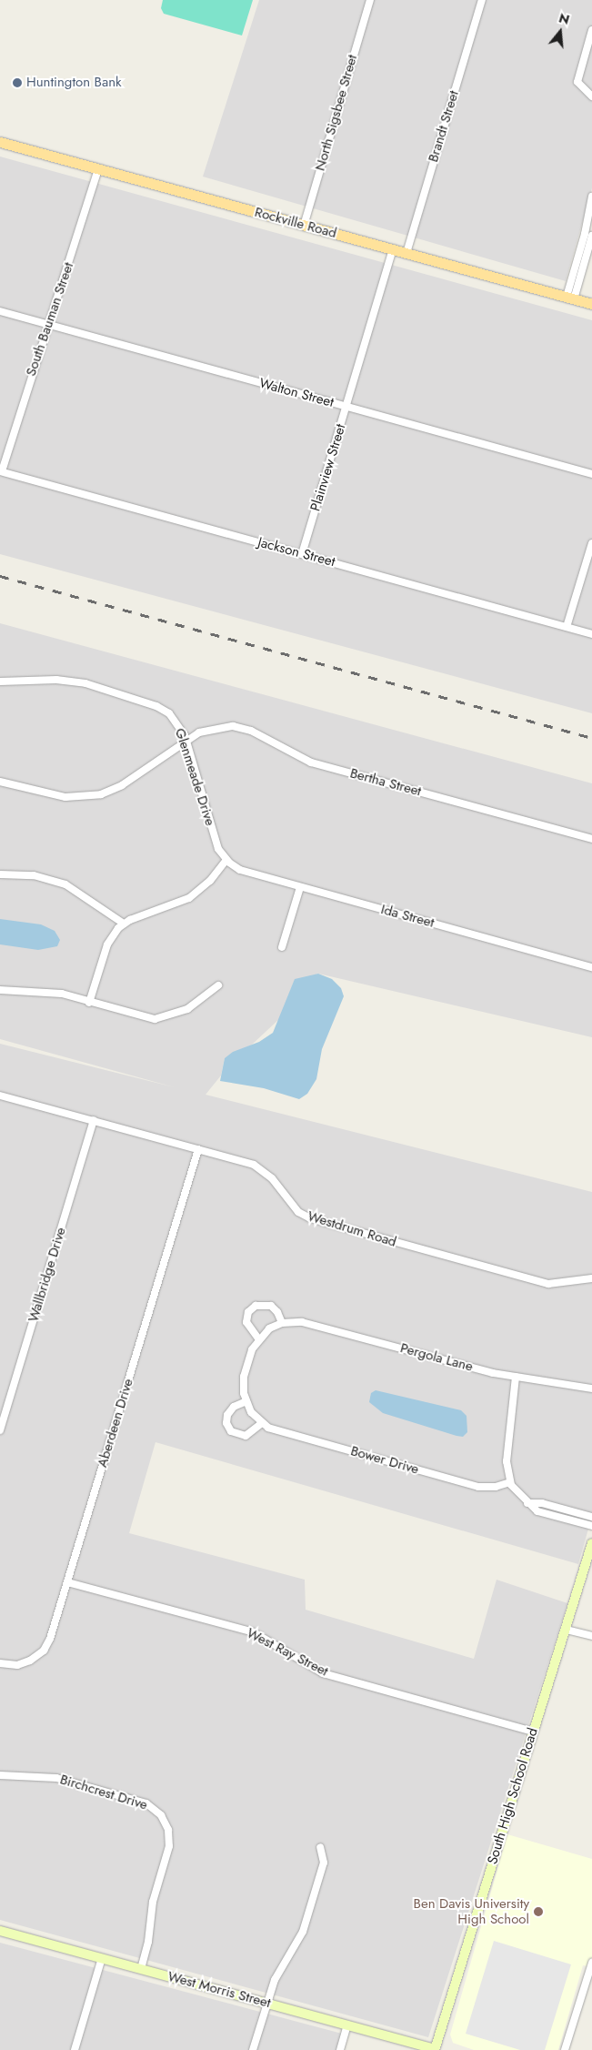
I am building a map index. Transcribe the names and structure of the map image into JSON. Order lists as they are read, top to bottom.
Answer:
{
  "streets": {
    "main road": ["Rockville Road"],
    "street": [
      "North Sigsbee Street",
      "Brandt Street",
      "South Bauman Street",
      "Walton Street",
      "Plainview Street",
      "Jackson Street",
      "Glenmeade Drive",
      "Bertha Street",
      "Ida Street",
      "Westdrum Road",
      "Wallbridge Drive",
      "Pergola Lane",
      "Aberdeen Drive",
      "Bower Drive",
      "West Ray Street",
      "Birchcrest Drive",
      "South High School Road",
      "West Morris Street"
    ]
  },
  "crossings": [
    ["North Sigsbee Street", "Rockville Road"],
    ["Brandt Street", "Rockville Road"],
    ["Rockville Road", "South Bauman Street"],
    ["Rockville Road", "Plainview Street"],
    ["South Bauman Street", "Walton Street"],
    ["South Bauman Street", "Jackson Street"],
    ["Walton Street", "Plainview Street"],
    ["Plainview Street", "Jackson Street"],
    ["Glenmeade Drive", "Bertha Street"],
    ["Glenmeade Drive", "Ida Street"],
    ["Westdrum Road", "Wallbridge Drive"],
    ["Westdrum Road", "Aberdeen Drive"],
    ["Aberdeen Drive", "West Ray Street"],
    ["West Ray Street", "South High School Road"],
    ["Birchcrest Drive", "West Morris Street"],
    ["South High School Road", "West Morris Street"]
  ],
  "places": ["Huntington Bank", "Ben Davis University High School"],
  "north": "top"
}
